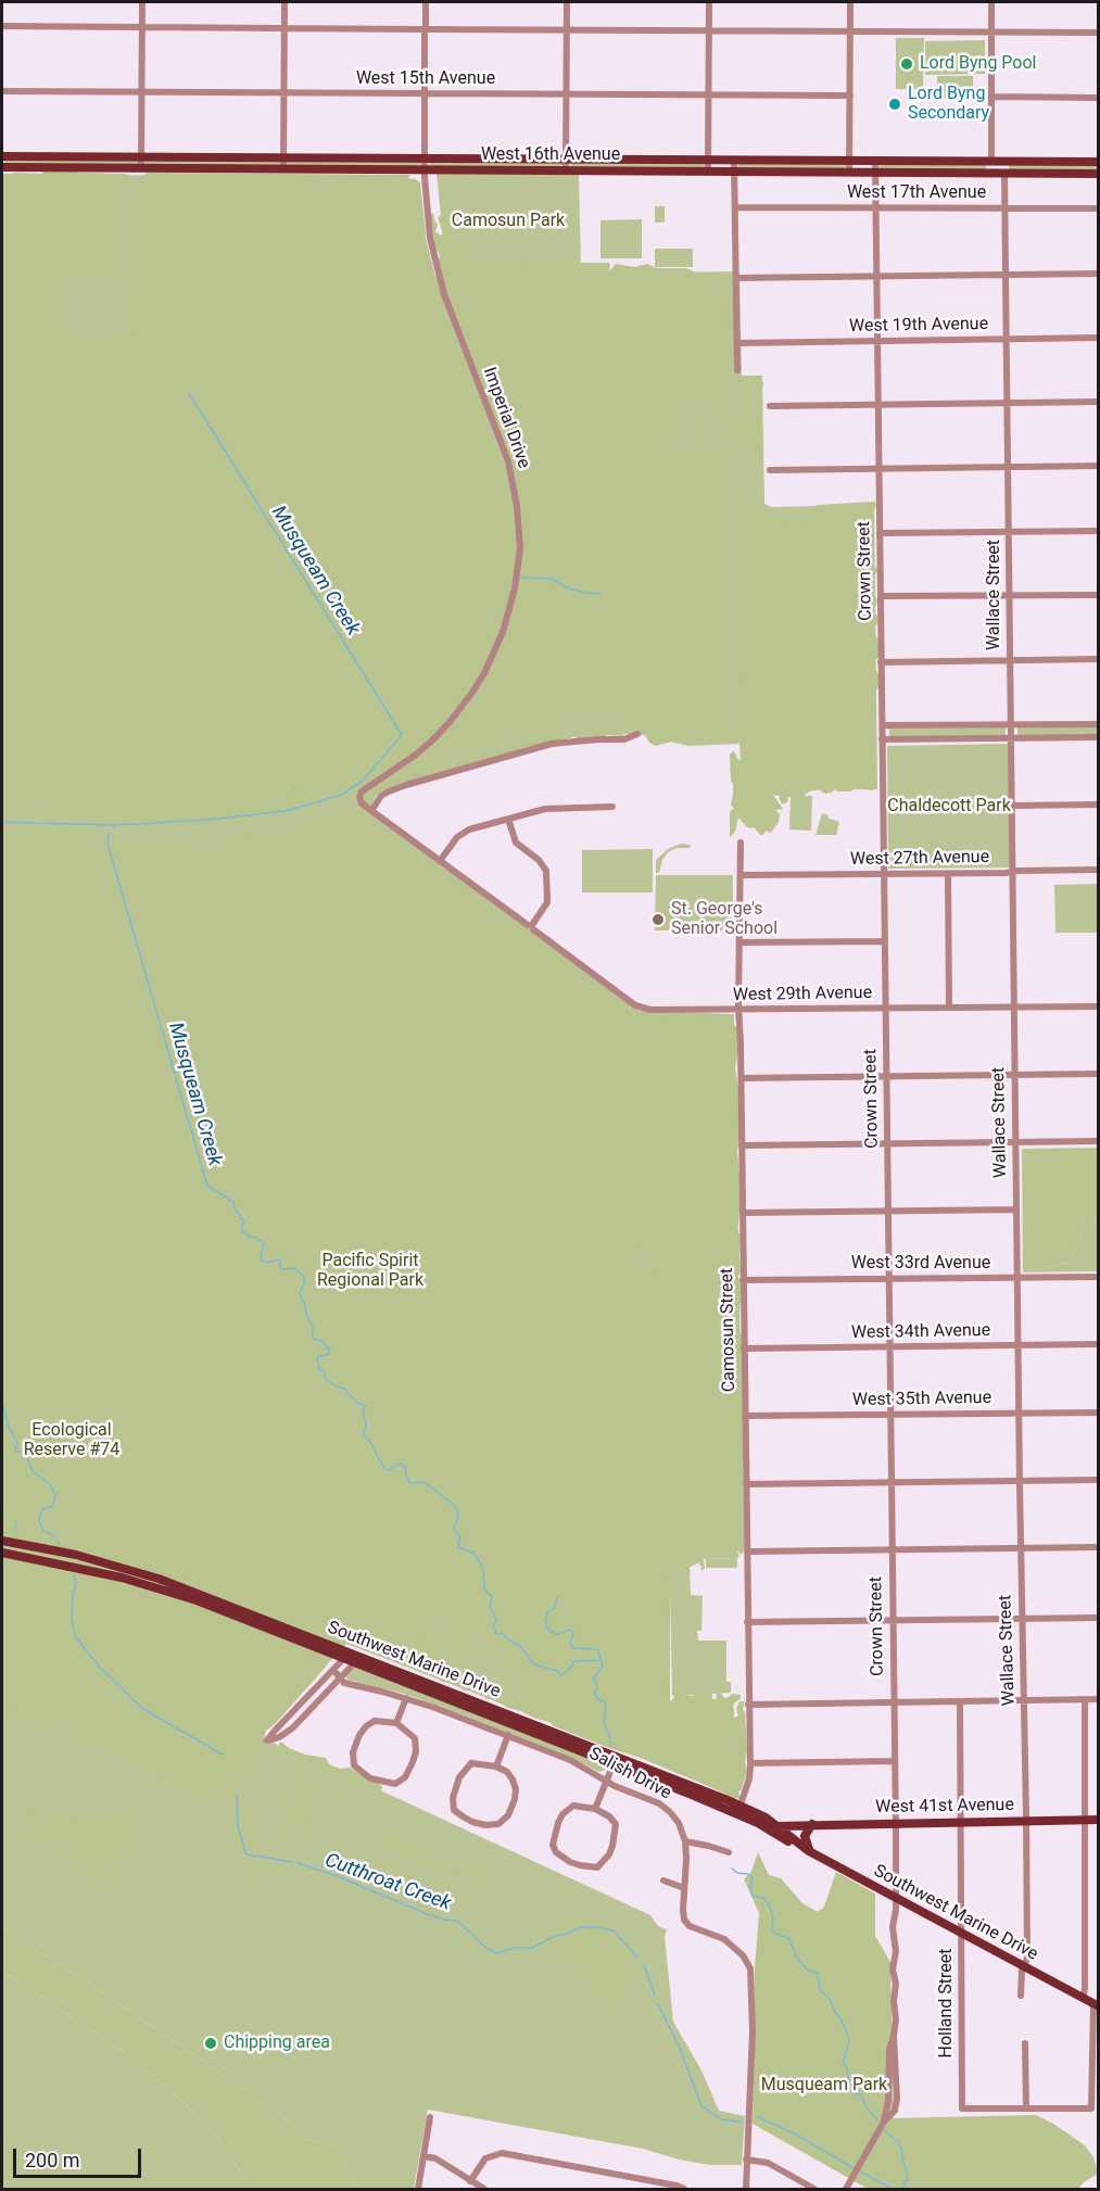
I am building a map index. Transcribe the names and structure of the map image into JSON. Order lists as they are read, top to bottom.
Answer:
{
  "streets": {
    "main road": ["West 16th Avenue", "Southwest Marine Drive", "West 41st Avenue"],
    "street": [
      "West 15th Avenue",
      "West 17th Avenue",
      "West 19th Avenue",
      "Imperial Drive",
      "Crown Street",
      "Wallace Street",
      "West 27th Avenue",
      "West 29th Avenue",
      "West 33rd Avenue",
      "Camosun Street",
      "West 34th Avenue",
      "West 35th Avenue",
      "Salish Drive",
      "Holland Street"
    ]
  },
  "crossings": [
    ["West 16th Avenue", "Imperial Drive"],
    ["West 16th Avenue", "Crown Street"],
    ["West 16th Avenue", "Wallace Street"],
    ["West 17th Avenue", "Crown Street"],
    ["West 17th Avenue", "Wallace Street"],
    ["West 19th Avenue", "Crown Street"],
    ["West 19th Avenue", "Wallace Street"],
    ["Imperial Drive", "West 29th Avenue"],
    ["Crown Street", "West 27th Avenue"],
    ["Crown Street", "West 29th Avenue"],
    ["Crown Street", "West 33rd Avenue"],
    ["Crown Street", "West 34th Avenue"],
    ["Crown Street", "West 35th Avenue"],
    ["Crown Street", "Southwest Marine Drive"],
    ["Crown Street", "West 41st Avenue"],
    ["Wallace Street", "West 27th Avenue"],
    ["Wallace Street", "West 29th Avenue"],
    ["Wallace Street", "West 33rd Avenue"],
    ["Wallace Street", "West 34th Avenue"],
    ["Wallace Street", "West 35th Avenue"],
    ["Wallace Street", "Southwest Marine Drive"],
    ["Wallace Street", "West 41st Avenue"],
    ["West 27th Avenue", "Camosun Street"],
    ["West 29th Avenue", "Camosun Street"],
    ["West 33rd Avenue", "Camosun Street"],
    ["Camosun Street", "West 34th Avenue"],
    ["Camosun Street", "West 35th Avenue"],
    ["Camosun Street", "Southwest Marine Drive"],
    ["Southwest Marine Drive", "West 41st Avenue"],
    ["Southwest Marine Drive", "Holland Street"],
    ["West 41st Avenue", "Holland Street"]
  ],
  "water": ["Musqueam Creek", "Cutthroat Creek"],
  "parks": [
    "Camosun Park",
    "Chaldecott Park",
    "Pacific Spirit Regional Park",
    "Ecological Reserve #74",
    "Musqueam Park"
  ],
  "places": [
    "Lord Byng Pool",
    "Lord Byng Secondary",
    "St. George's Senior School",
    "Chipping area"
  ],
  "scale_bar": "200 m"
}
